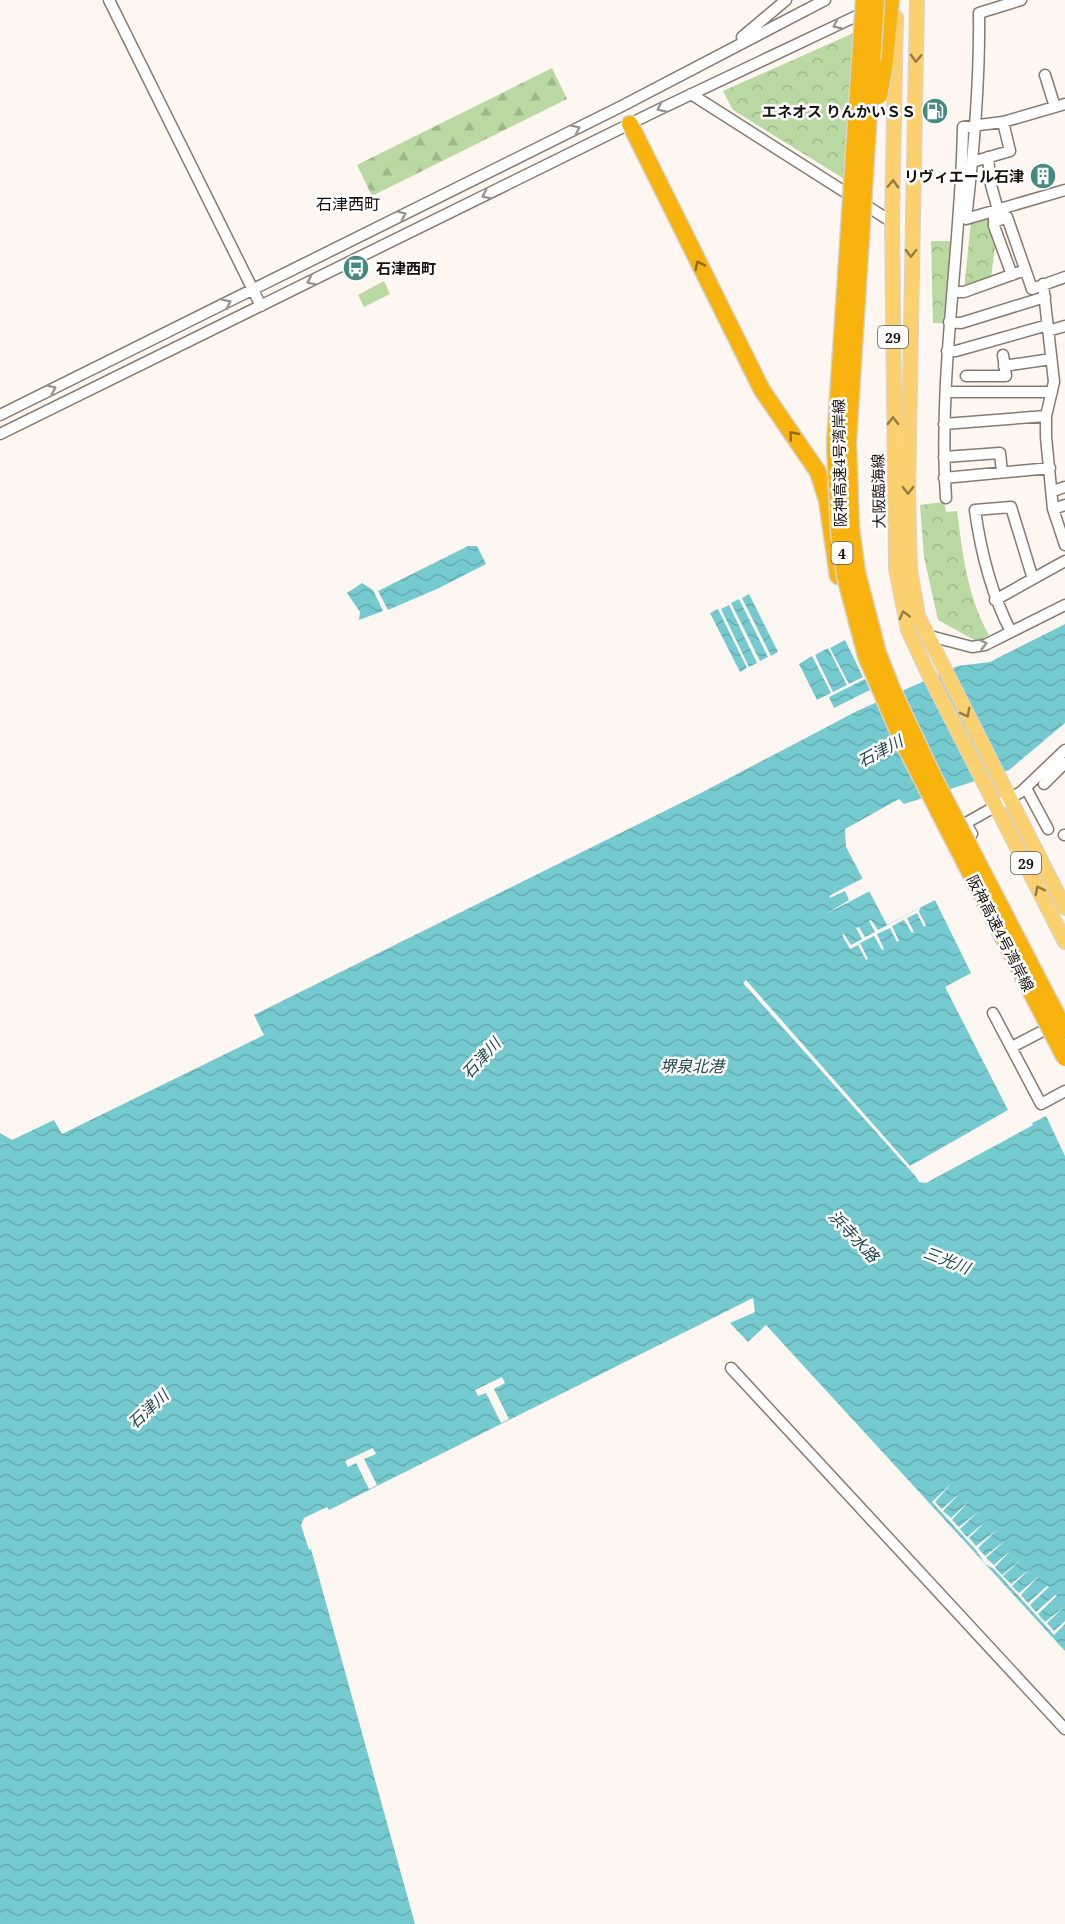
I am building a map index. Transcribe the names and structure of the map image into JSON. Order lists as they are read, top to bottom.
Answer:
{
  "streets": {
    "highway": ["阪神高速4号湾岸線", "4"],
    "main road": ["29", "大阪臨海線"]
  },
  "districts": ["石津西町"],
  "water": [
    "石津川",
    "堺泉北港",
    "浜寺水路",
    "三光川"
  ],
  "places": {
    "fuel station": ["エネオス りんかいＳＳ"],
    "building": ["リヴィエール石津"],
    "bus stop": ["石津西町"]
  }
}
